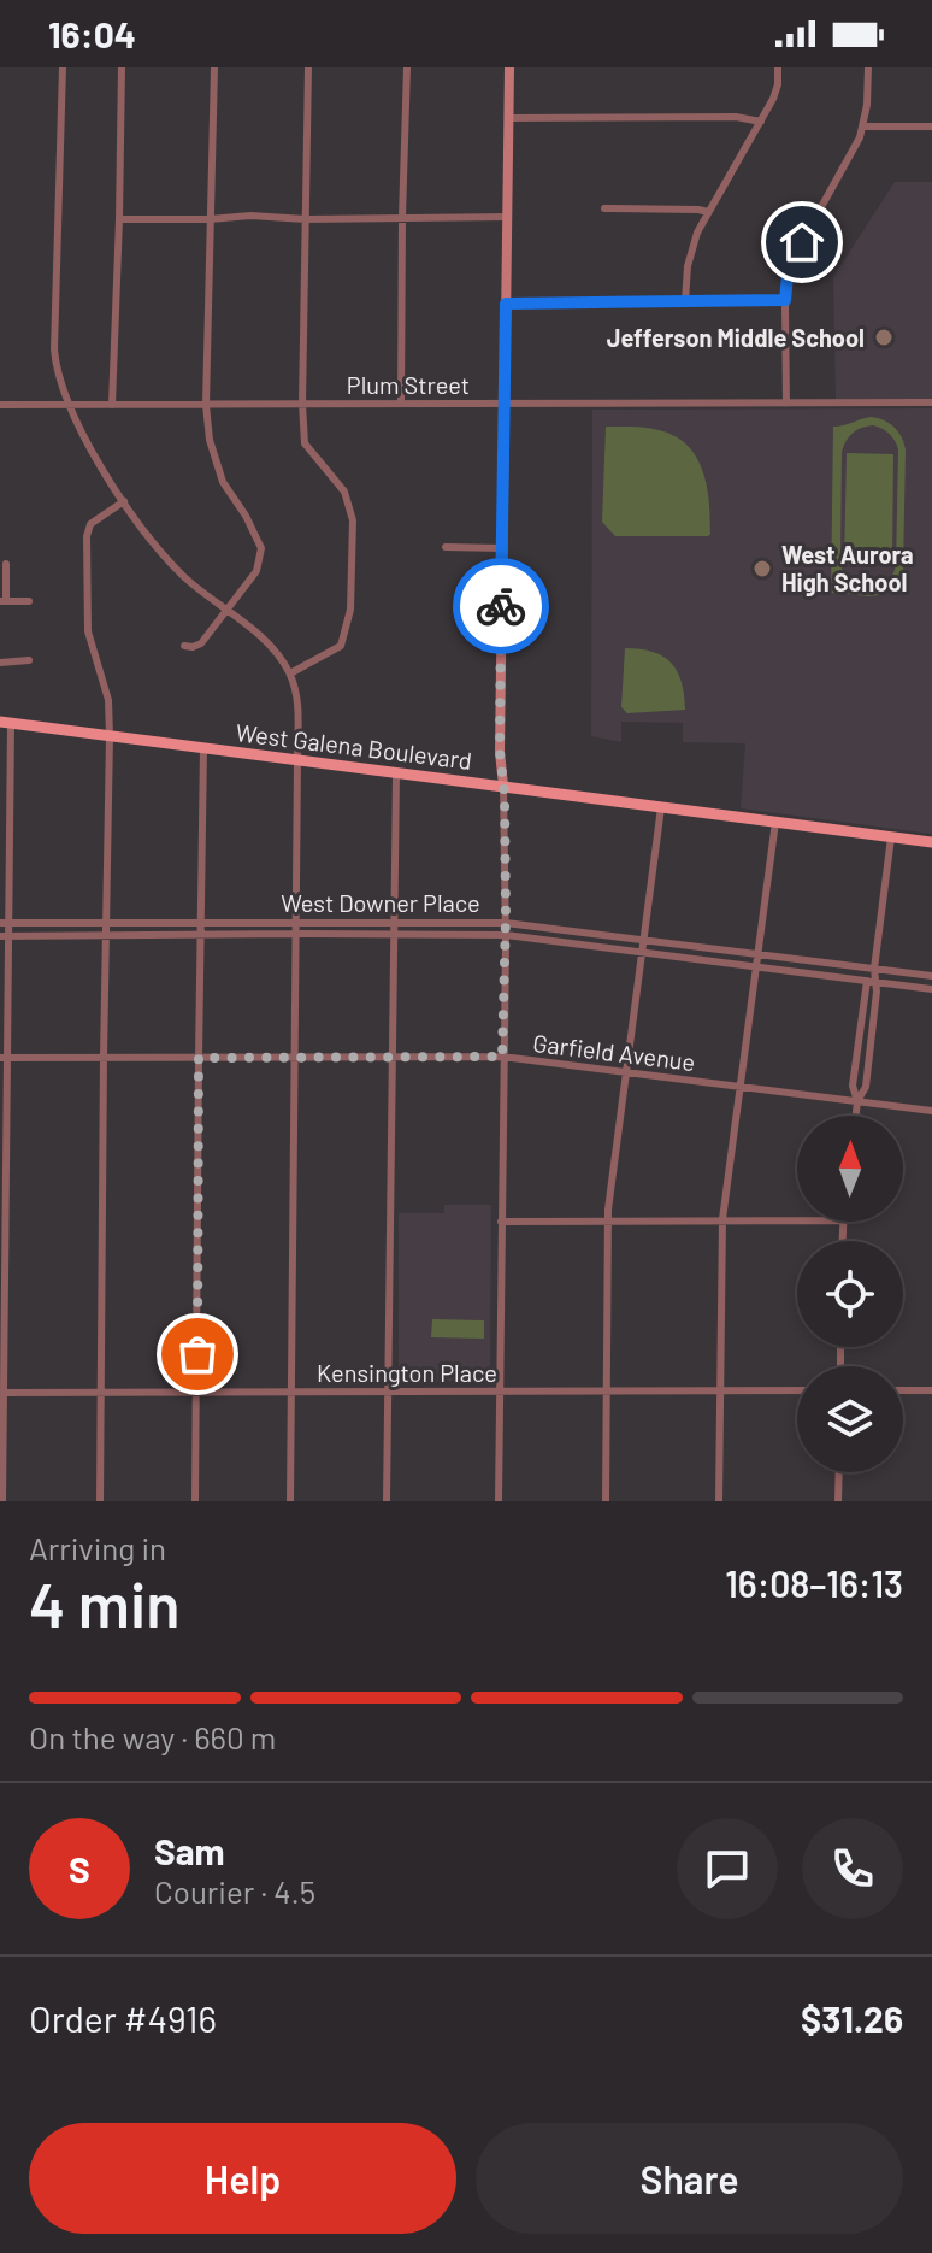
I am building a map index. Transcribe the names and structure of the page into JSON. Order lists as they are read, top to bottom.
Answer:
{
  "streets": {
    "main road": ["West Galena Boulevard"],
    "street": [
      "Plum Street",
      "West Downer Place",
      "Garfield Avenue",
      "Kensington Place"
    ]
  },
  "places": ["Jefferson Middle School", "West Aurora High School"],
  "north": "top",
  "page": {
    "status": "16:04",
    "heading": ["4 min", "Arriving in", "16:08–16:13"],
    "panel": [
      "Sam",
      "Courier · 4.5",
      "Order #4916",
      "$31.26"
    ],
    "bar": "On the way · 660 m",
    "round": "S",
    "buttons": ["Help", "Share"]
  }
}
